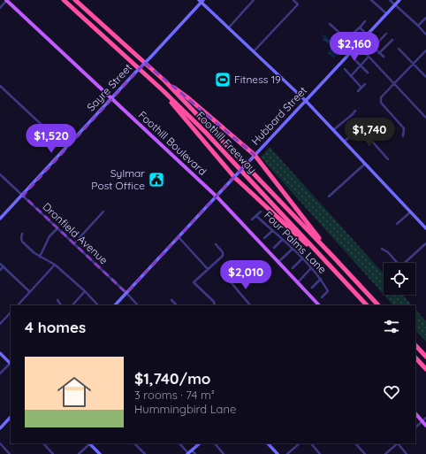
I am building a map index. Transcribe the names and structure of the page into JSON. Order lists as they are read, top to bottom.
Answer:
{
  "streets": {
    "highway": ["Foothill Freeway"],
    "main road": ["Foothill Boulevard"],
    "street": [
      "Sayre Street",
      "Hubbard Street",
      "Dronfield Avenue",
      "Four Palms Lane"
    ]
  },
  "crossings": [
    ["Sayre Street", "Foothill Boulevard"],
    ["Sayre Street", "Dronfield Avenue"],
    ["Hubbard Street", "Foothill Boulevard"],
    ["Hubbard Street", "Dronfield Avenue"]
  ],
  "places": {
    "sports": ["Fitness 19"],
    "public building": ["Sylmar Post Office"]
  },
  "page": {
    "price": [
      "$2,160",
      "$1,740",
      "$1,520",
      "$2,010"
    ],
    "heading": "4 homes",
    "list": [
      {
        "name": "$1,740/mo",
        "note": "3 rooms · 74 m² · Hummingbird Lane"
      }
    ]
  }
}
